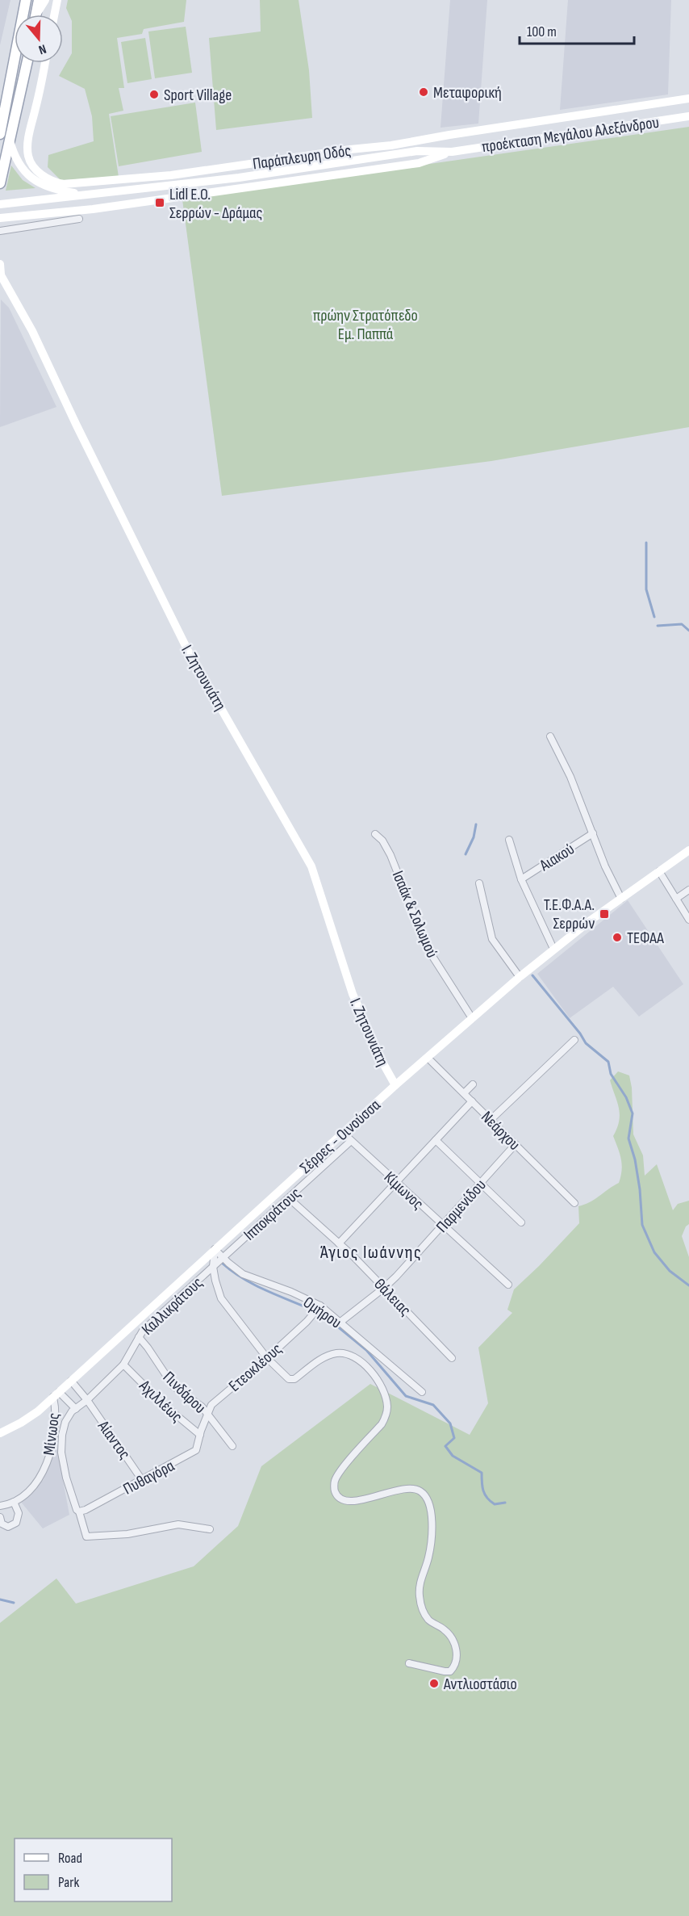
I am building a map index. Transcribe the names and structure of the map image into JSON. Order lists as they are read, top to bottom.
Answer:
{
  "streets": {
    "street": [
      "προέκταση Μεγάλου Αλεξάνδρου",
      "Παράπλευρη Οδός",
      "Ι. Ζητουνιάτη",
      "Αιακού",
      "Ισαάκ & Σολωμού",
      "Νεάρχου",
      "Σέρρες - Οινούσσα",
      "Κίμωνος",
      "Παρμενίδου",
      "Ιπποκράτους",
      "Θάλειας",
      "Καλλικράτους",
      "Ομήρου",
      "Ετεοκλέους",
      "Πινδάρου",
      "Αχιλλέως",
      "Μίνωος",
      "Αίαντος",
      "Πυθαγόρα"
    ]
  },
  "crossings": [
    ["Ι. Ζητουνιάτη", "Σέρρες - Οινούσσα"],
    ["Ισαάκ & Σολωμού", "Σέρρες - Οινούσσα"],
    ["Νεάρχου", "Σέρρες - Οινούσσα"],
    ["Νεάρχου", "Παρμενίδου"],
    ["Σέρρες - Οινούσσα", "Κίμωνος"],
    ["Σέρρες - Οινούσσα", "Ομήρου"],
    ["Σέρρες - Οινούσσα", "Μίνωος"],
    ["Σέρρες - Οινούσσα", "Αίαντος"],
    ["Κίμωνος", "Παρμενίδου"],
    ["Κίμωνος", "Ιπποκράτους"],
    ["Παρμενίδου", "Θάλειας"],
    ["Παρμενίδου", "Ομήρου"],
    ["Ιπποκράτους", "Θάλειας"],
    ["Ιπποκράτους", "Καλλικράτους"],
    ["Ιπποκράτους", "Ομήρου"],
    ["Καλλικράτους", "Πινδάρου"],
    ["Καλλικράτους", "Αχιλλέως"],
    ["Καλλικράτους", "Αίαντος"],
    ["Καλλικράτους", "Πυθαγόρα"],
    ["Ομήρου", "Ετεοκλέους"],
    ["Ετεοκλέους", "Πινδάρου"],
    ["Ετεοκλέους", "Αχιλλέως"],
    ["Ετεοκλέους", "Πυθαγόρα"],
    ["Αχιλλέως", "Πυθαγόρα"],
    ["Αίαντος", "Πυθαγόρα"]
  ],
  "districts": ["Άγιος Ιωάννης"],
  "parks": ["πρώην Στρατόπεδο Εμ. Παππά"],
  "places": {
    "other": [
      "Μεταφορική",
      "Sport Village",
      "ΤΕΦΑΑ",
      "Αντλιοστάσιο"
    ],
    "transit": ["Lidl Ε.Ο. Σερρών - Δράμας", "Τ.Ε.Φ.Α.Α. Σερρών"]
  },
  "legend": ["Road", "Park"],
  "scale_bar": "100 m",
  "north": "bottom"
}
